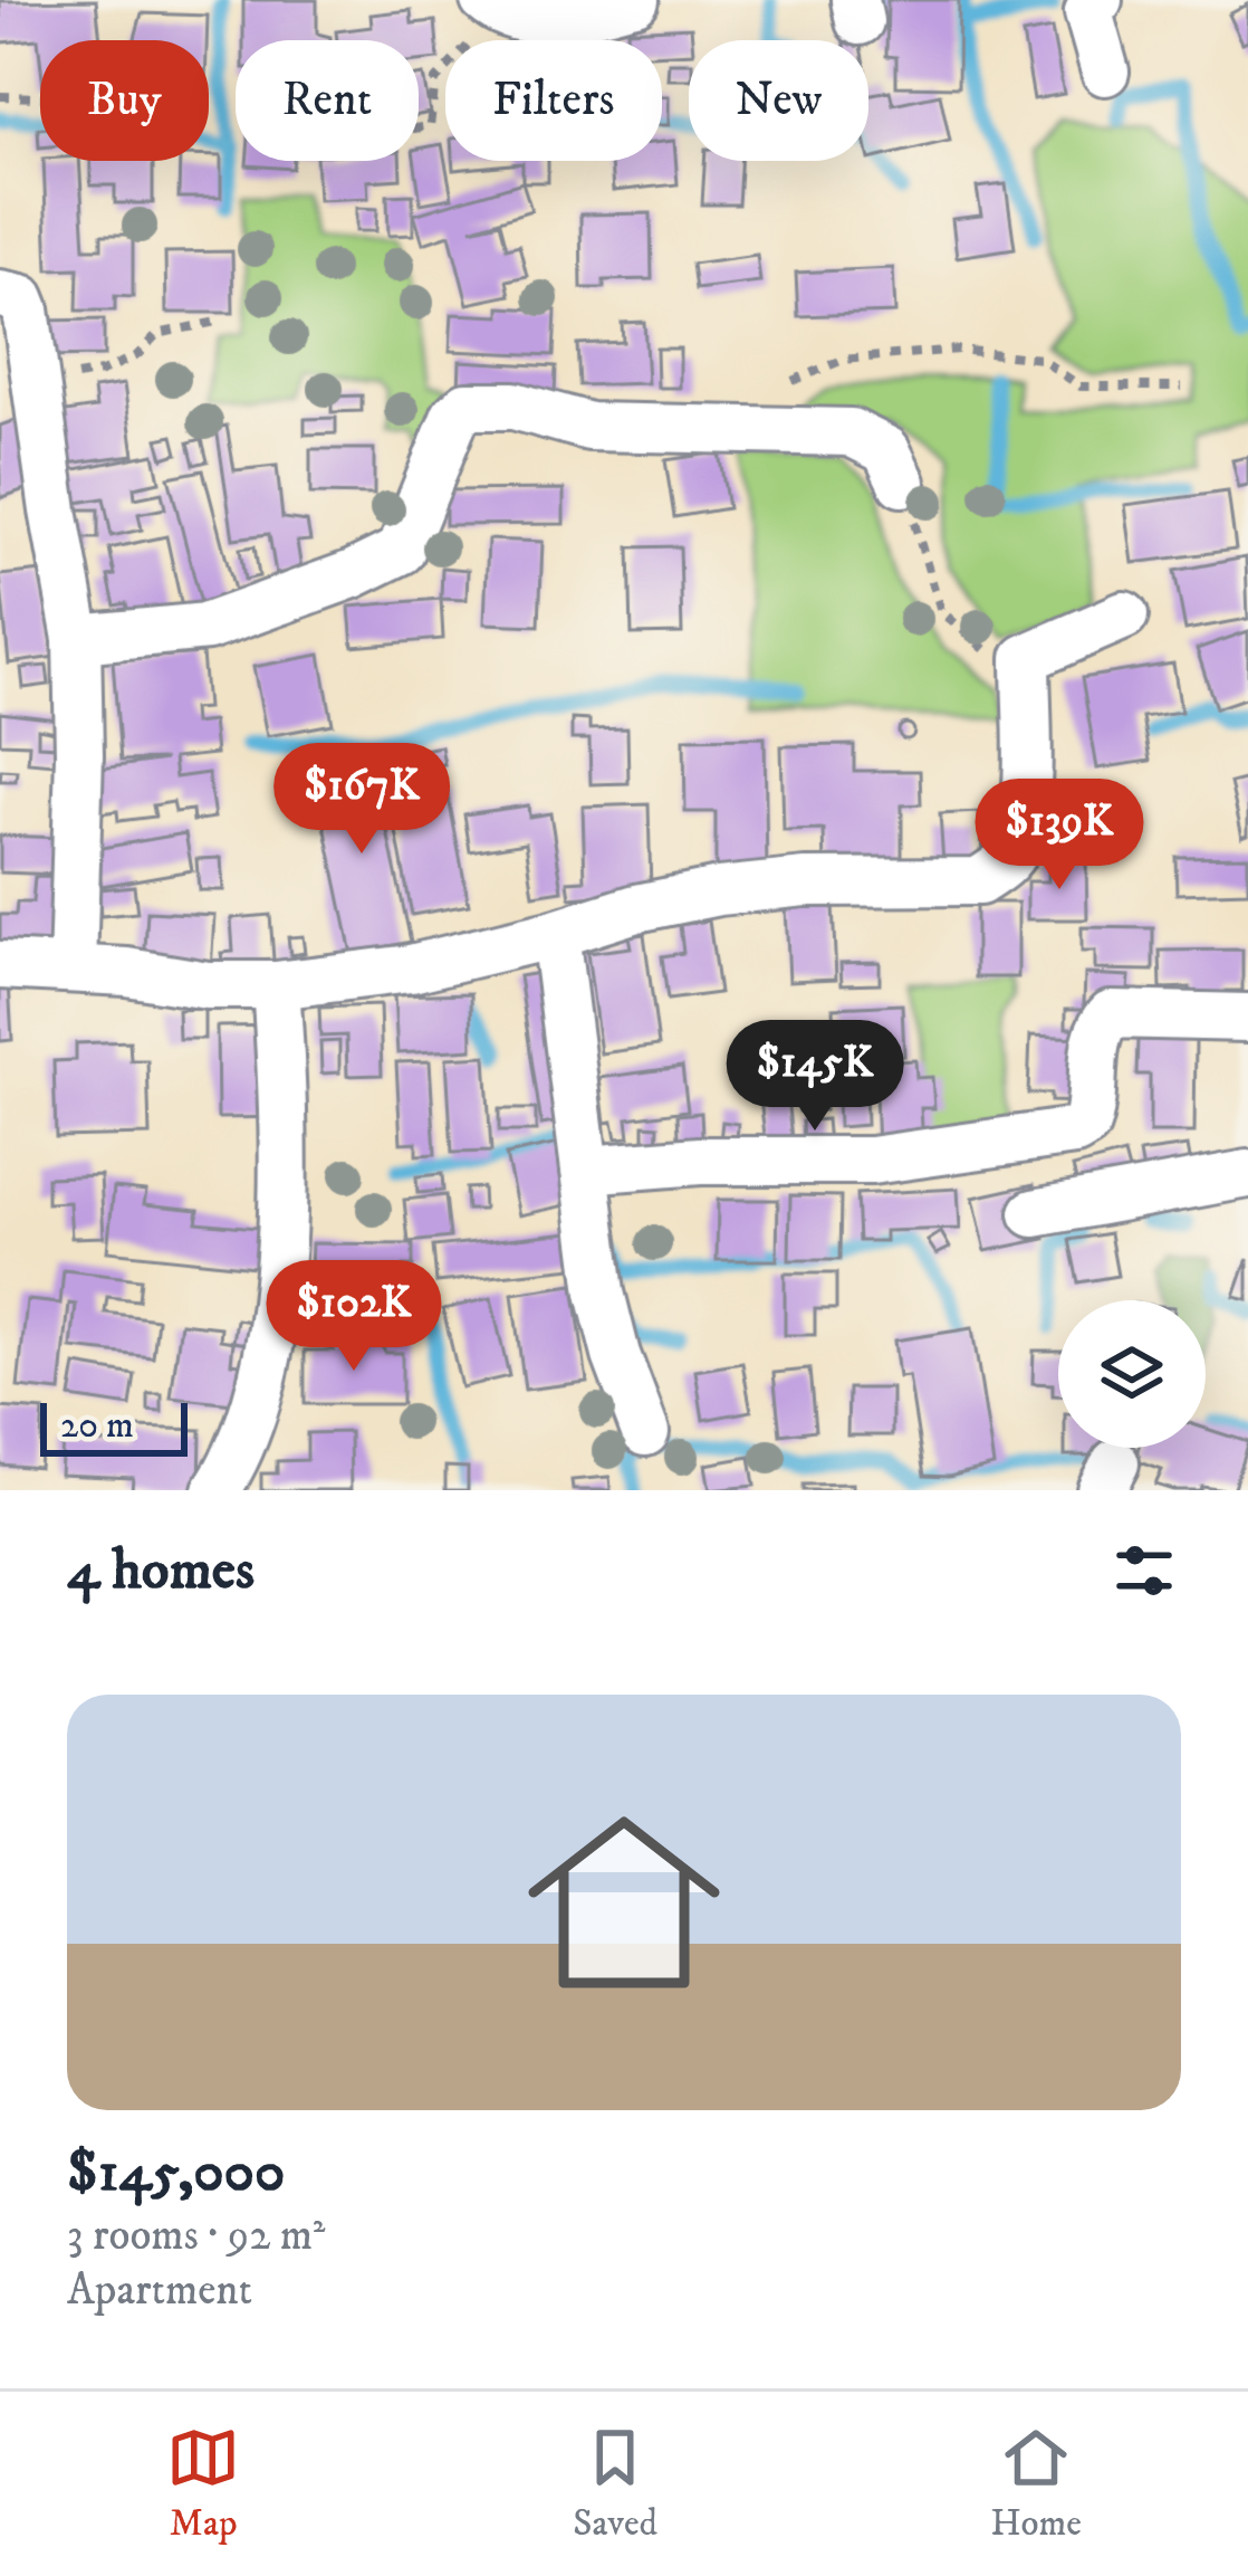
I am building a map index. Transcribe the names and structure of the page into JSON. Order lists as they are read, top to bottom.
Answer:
{
  "scale_bar": "20 m",
  "page": {
    "chip": [
      "Buy",
      "Rent",
      "Filters",
      "New"
    ],
    "price": [
      "$167K",
      "$139K",
      "$145K",
      "$102K"
    ],
    "scale": "20 m",
    "heading": "4 homes",
    "list": [
      {
        "name": "$145,000",
        "note": "3 rooms · 92 m² · Apartment"
      }
    ],
    "tabs": ["Map", "Saved", "Home"]
  }
}
